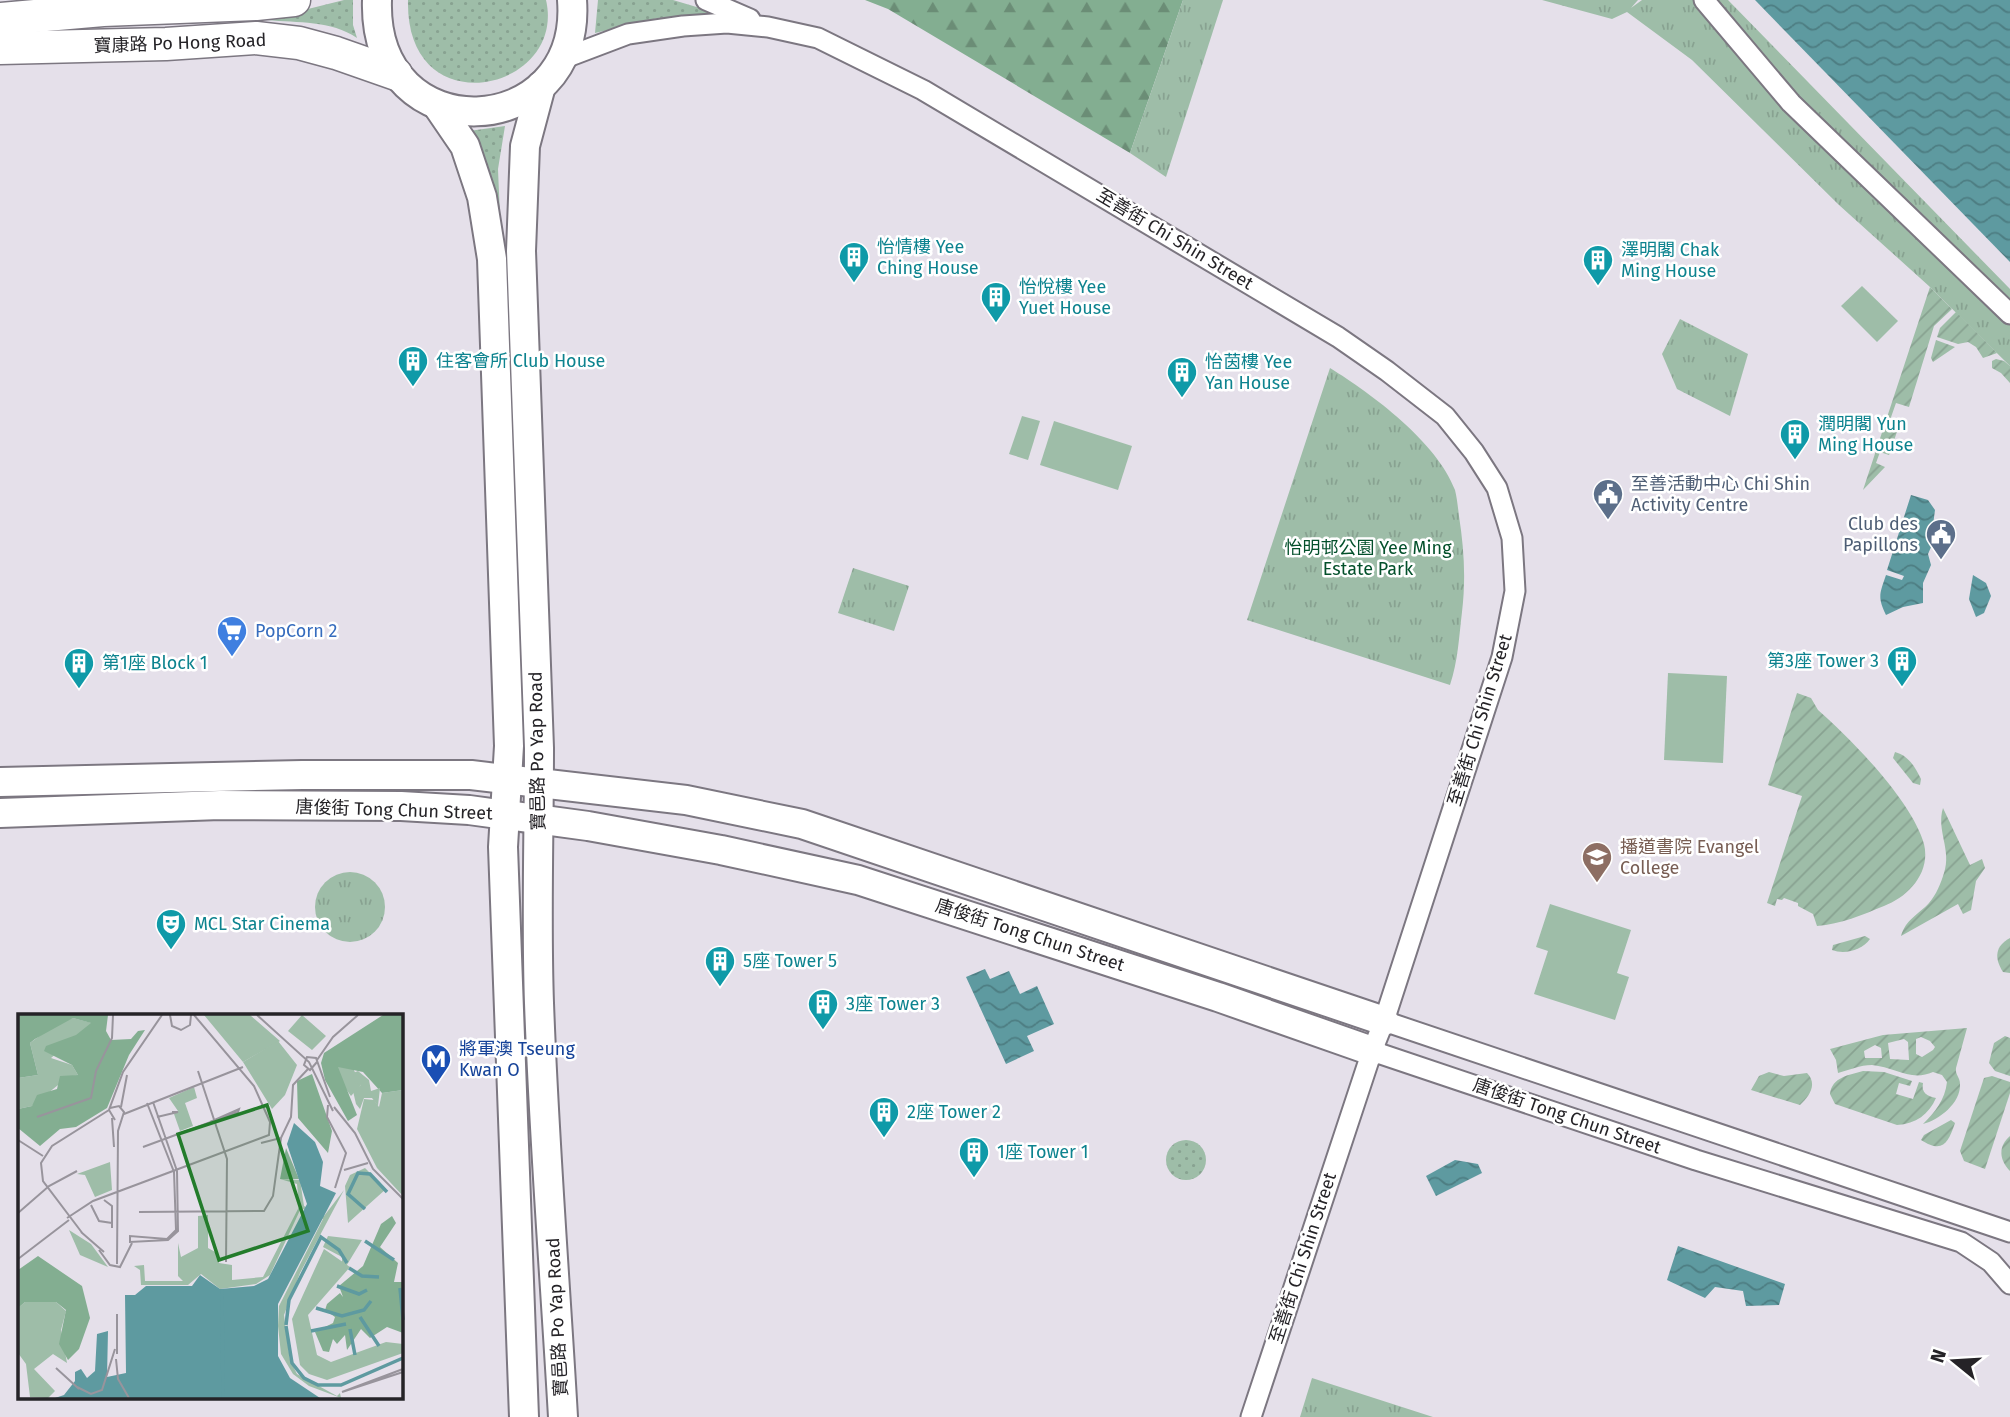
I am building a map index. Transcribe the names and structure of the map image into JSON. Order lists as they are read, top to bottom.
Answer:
{
  "streets": {
    "main road": ["寶康路 Po Hong Road", "寶邑路 Po Yap Road", "唐俊街 Tong Chun Street"],
    "street": ["至善街 Chi Shin Street"]
  },
  "crossings": [
    ["寶康路 Po Hong Road", "寶邑路 Po Yap Road"],
    ["至善街 Chi Shin Street", "寶邑路 Po Yap Road"],
    ["至善街 Chi Shin Street", "唐俊街 Tong Chun Street"],
    ["寶邑路 Po Yap Road", "唐俊街 Tong Chun Street"]
  ],
  "parks": ["怡明邨公園 Yee Ming Estate Park"],
  "places": {
    "building": [
      "怡情樓 Yee Ching House",
      "澤明閣 Chak Ming House",
      "怡悅樓 Yee Yuet House",
      "住客會所 Club House",
      "怡茵樓 Yee Yan House",
      "潤明閣 Yun Ming House",
      "第3座 Tower 3",
      "第1座 Block 1",
      "5座 Tower 5",
      "3座 Tower 3",
      "2座 Tower 2",
      "1座 Tower 1"
    ],
    "public building": ["至善活動中心 Chi Shin Activity Centre", "Club des Papillons"],
    "supermarket": ["PopCorn 2"],
    "school or university": ["播道書院 Evangel College"],
    "theatre": ["MCL Star Cinema"],
    "metro station": ["將軍澳 Tseung Kwan O"]
  },
  "north": "left"
}
